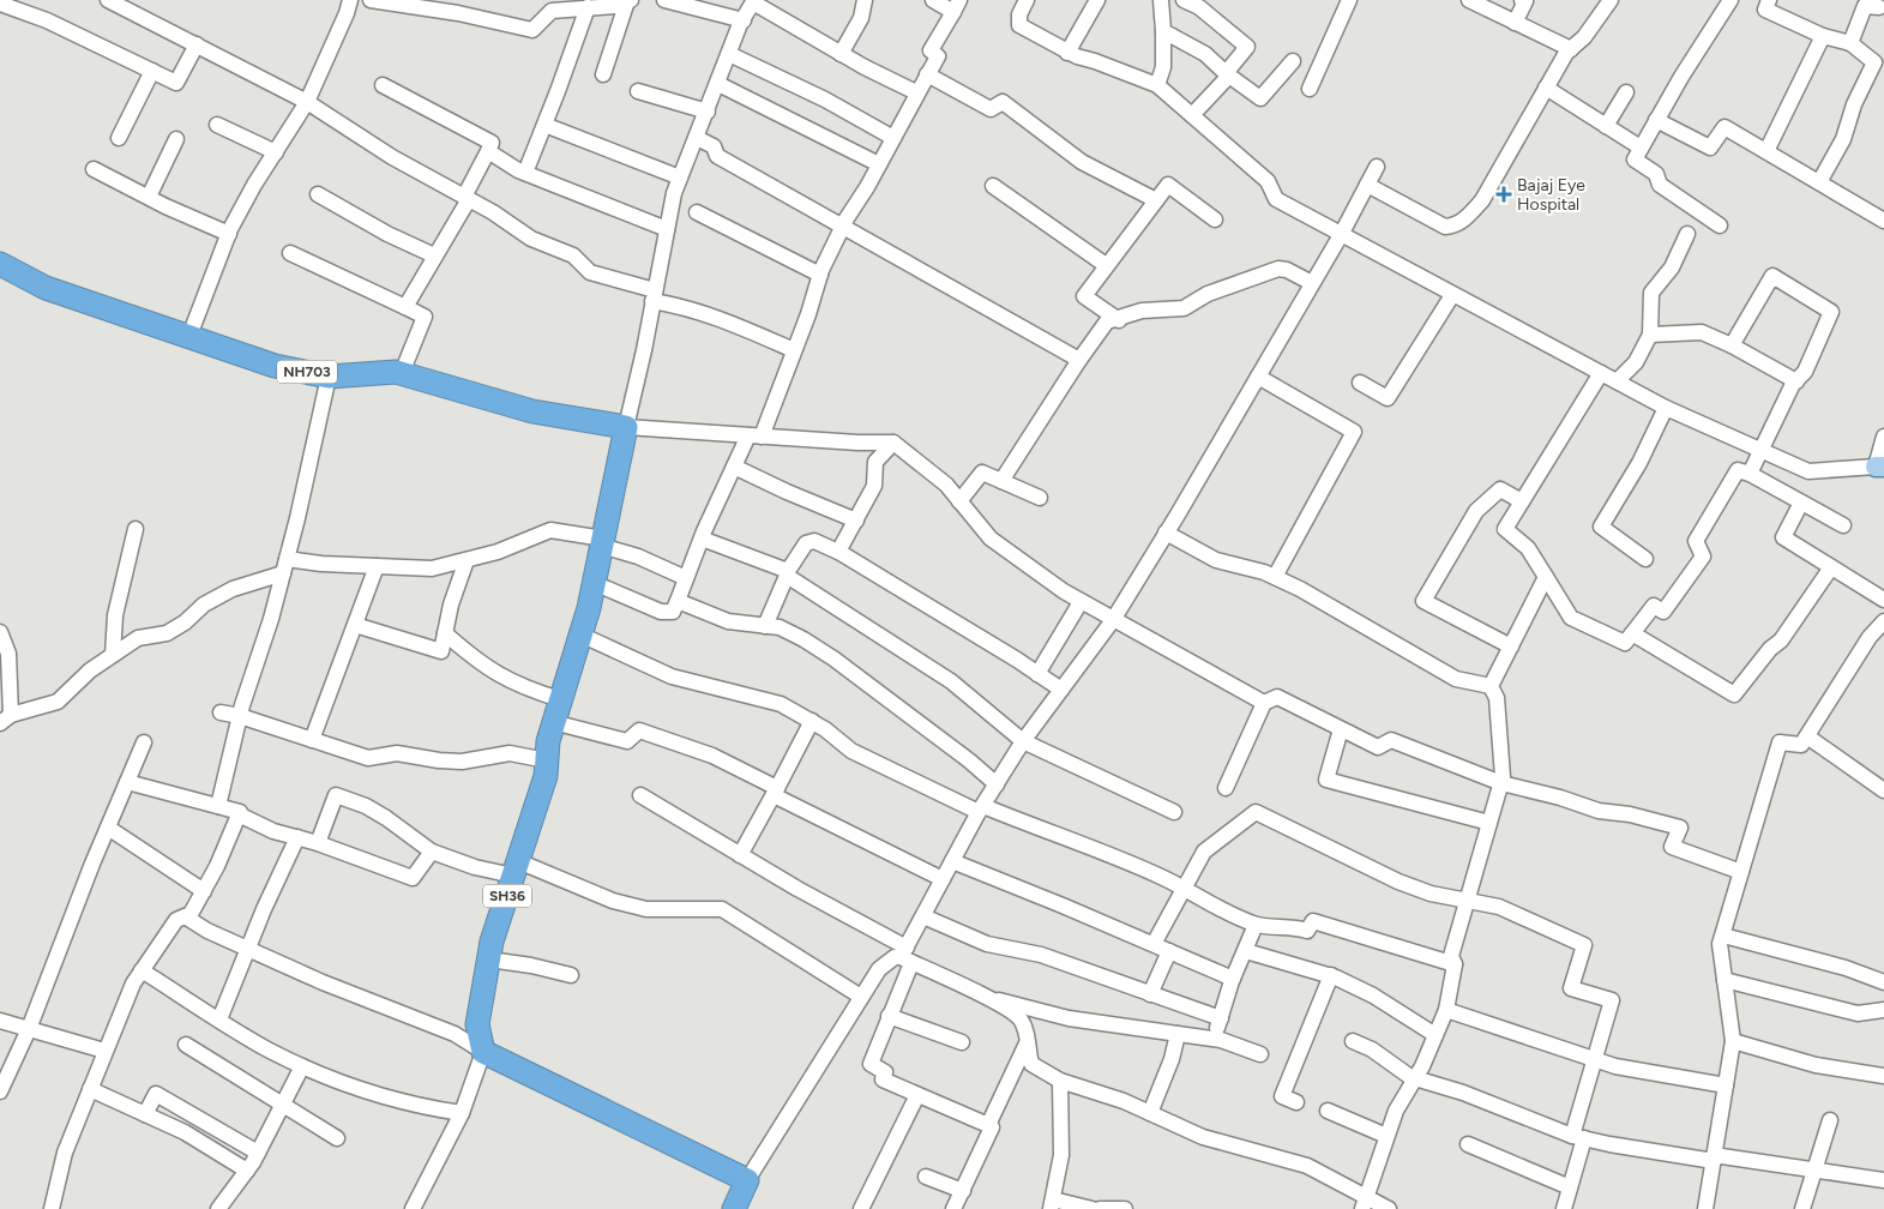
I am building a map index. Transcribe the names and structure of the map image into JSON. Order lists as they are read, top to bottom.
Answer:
{
  "streets": {
    "highway": ["NH703", "SH36"]
  },
  "crossings": [
    ["NH703", "SH36"]
  ],
  "places": {
    "health": ["Bajaj Eye Hospital"]
  }
}
